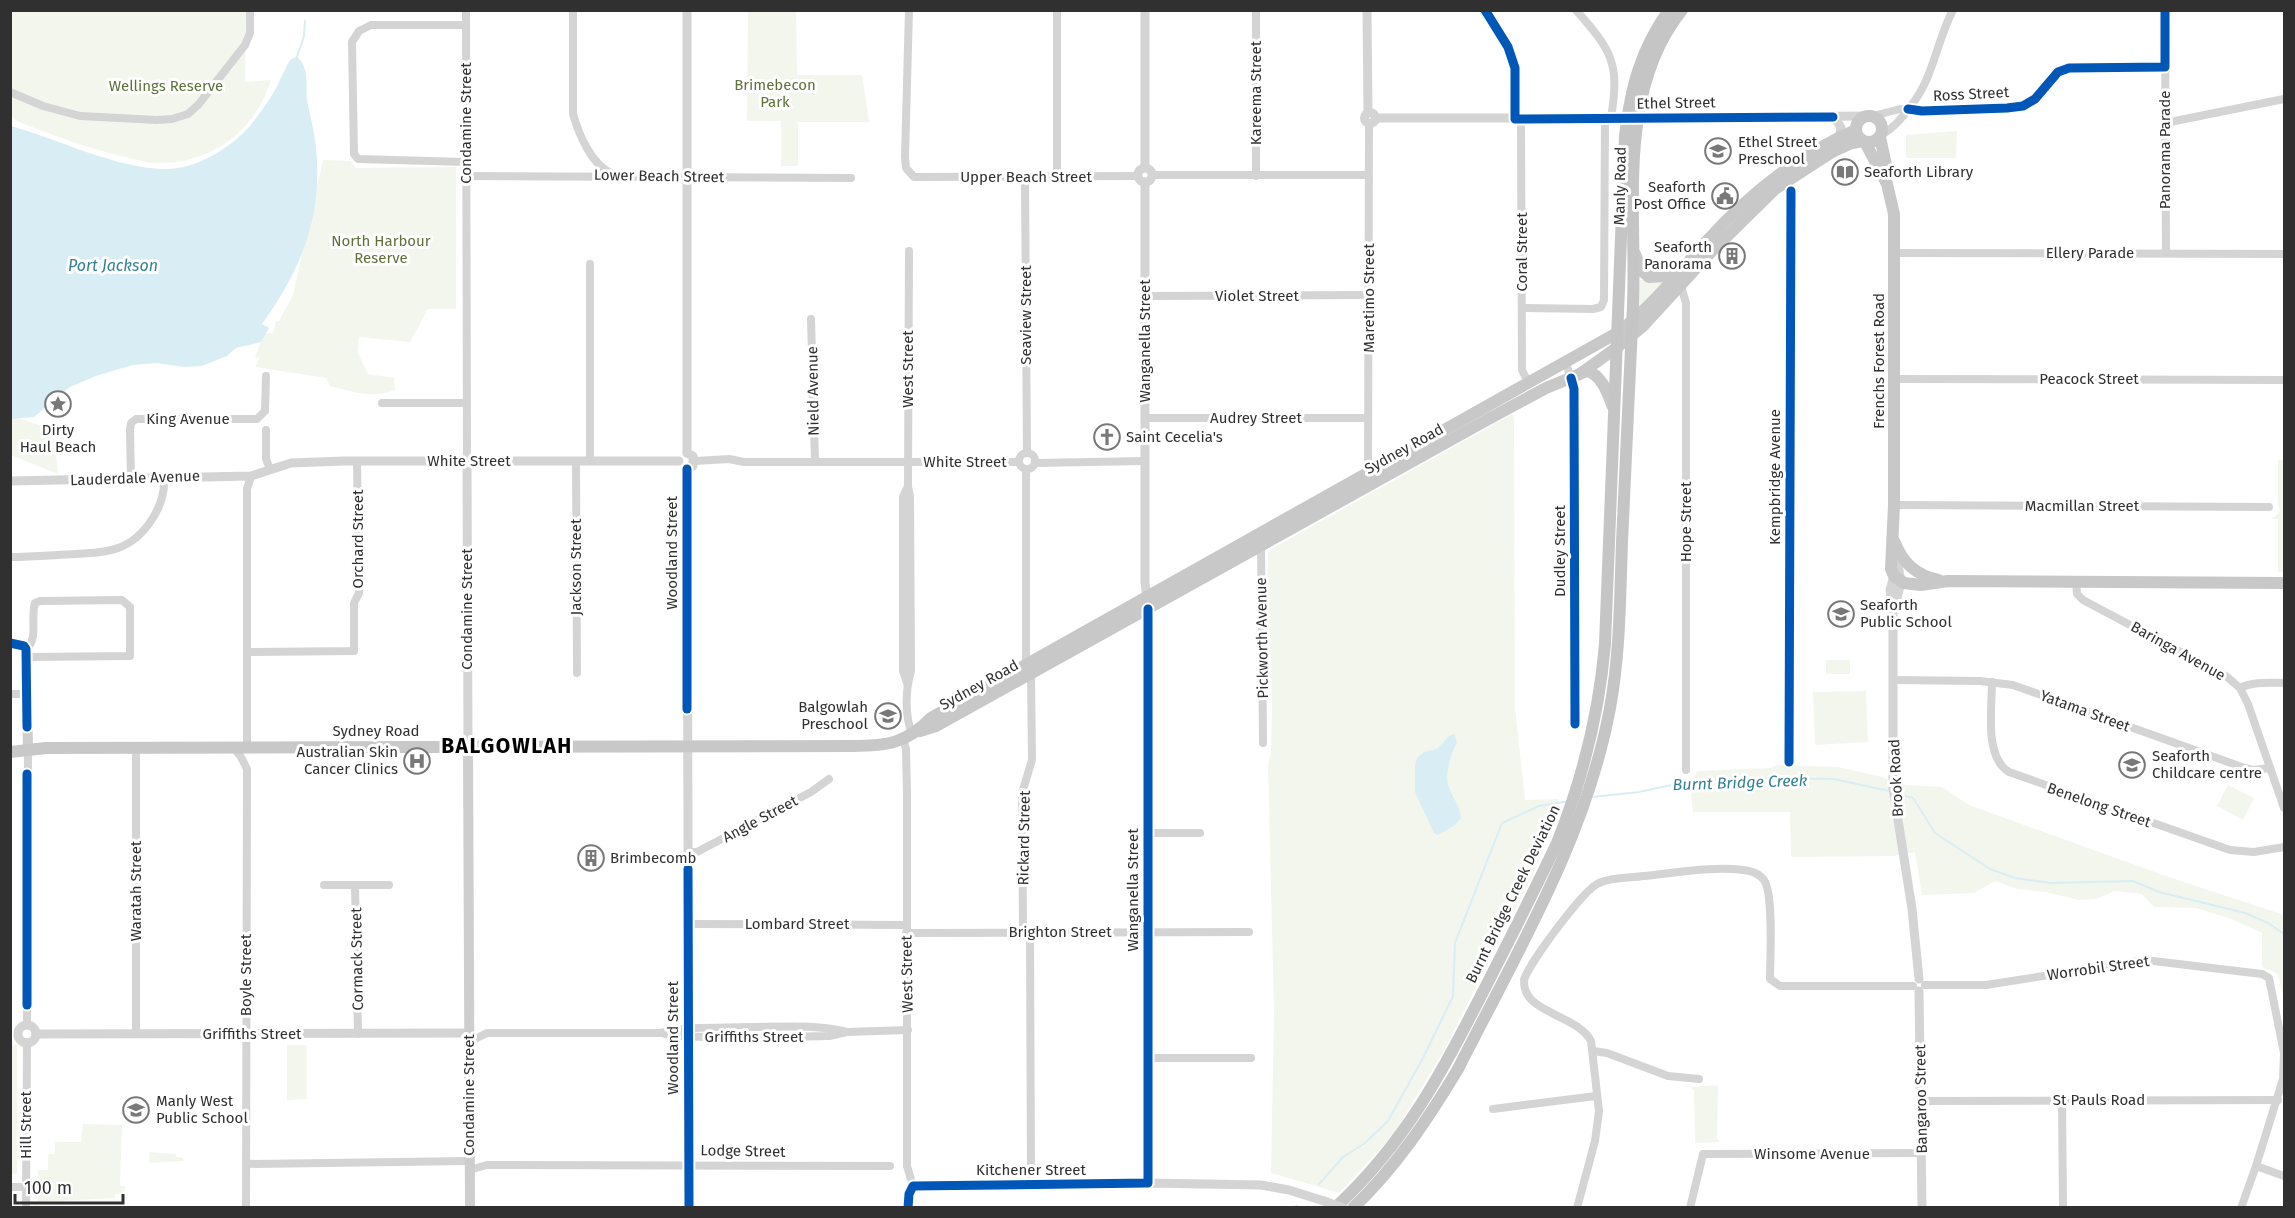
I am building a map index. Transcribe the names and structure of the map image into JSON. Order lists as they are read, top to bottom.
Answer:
{
  "streets": {
    "highway": ["Manly Road", "Burnt Bridge Creek Deviation"],
    "main road": ["Condamine Street", "Frenchs Forest Road", "Sydney Road"],
    "street": [
      "Kareema Street",
      "Ross Street",
      "Ethel Street",
      "Panorama Parade",
      "Lower Beach Street",
      "Upper Beach Street",
      "Coral Street",
      "Ellery Parade",
      "Violet Street",
      "Maretimo Street",
      "Seaview Street",
      "Wanganella Street",
      "West Street",
      "Peacock Street",
      "Nield Avenue",
      "Audrey Street",
      "King Avenue",
      "White Street",
      "Kempbridge Avenue",
      "Lauderdale Avenue",
      "Macmillan Street",
      "Hope Street",
      "Orchard Street",
      "Dudley Street",
      "Woodland Street",
      "Jackson Street",
      "Pickworth Avenue",
      "Baringa Avenue",
      "Yatama Street",
      "Brook Road",
      "Benelong Street",
      "Angle Street",
      "Rickard Street",
      "Waratah Street",
      "Lombard Street",
      "Brighton Street",
      "Cormack Street",
      "Worrobil Street",
      "Boyle Street",
      "Griffiths Street",
      "Bangaroo Street",
      "St Pauls Road",
      "Hill Street",
      "Lodge Street",
      "Winsome Avenue",
      "Kitchener Street"
    ]
  },
  "crossings": [
    ["Ross Street", "Panorama Parade"],
    ["Ethel Street", "Coral Street"],
    ["Ethel Street", "Maretimo Street"],
    ["Ethel Street", "Frenchs Forest Road"],
    ["Ethel Street", "Sydney Road"],
    ["Condamine Street", "Lower Beach Street"],
    ["Condamine Street", "Sydney Road"],
    ["Condamine Street", "White Street"],
    ["Condamine Street", "Griffiths Street"],
    ["Condamine Street", "Lodge Street"],
    ["Panorama Parade", "Ellery Parade"],
    ["Upper Beach Street", "Seaview Street"],
    ["Upper Beach Street", "Wanganella Street"],
    ["Manly Road", "Sydney Road"],
    ["Manly Road", "Burnt Bridge Creek Deviation"],
    ["Coral Street", "Sydney Road"],
    ["Ellery Parade", "Frenchs Forest Road"],
    ["Violet Street", "Maretimo Street"],
    ["Violet Street", "Wanganella Street"],
    ["Maretimo Street", "Audrey Street"],
    ["Maretimo Street", "Sydney Road"],
    ["Seaview Street", "White Street"],
    ["Wanganella Street", "Audrey Street"],
    ["Wanganella Street", "Sydney Road"],
    ["Wanganella Street", "Brighton Street"],
    ["Wanganella Street", "Kitchener Street"],
    ["Frenchs Forest Road", "Peacock Street"],
    ["Frenchs Forest Road", "Sydney Road"],
    ["Frenchs Forest Road", "Macmillan Street"],
    ["Frenchs Forest Road", "Brook Road"],
    ["West Street", "Sydney Road"],
    ["West Street", "White Street"],
    ["West Street", "Lombard Street"],
    ["West Street", "Brighton Street"],
    ["West Street", "Griffiths Street"],
    ["West Street", "Kitchener Street"],
    ["Nield Avenue", "White Street"],
    ["King Avenue", "Lauderdale Avenue"],
    ["Sydney Road", "Kempbridge Avenue"],
    ["Sydney Road", "Hope Street"],
    ["Sydney Road", "Dudley Street"],
    ["Sydney Road", "Woodland Street"],
    ["Sydney Road", "Pickworth Avenue"],
    ["Sydney Road", "Rickard Street"],
    ["Sydney Road", "Waratah Street"],
    ["Sydney Road", "Burnt Bridge Creek Deviation"],
    ["Sydney Road", "Boyle Street"],
    ["White Street", "Lauderdale Avenue"],
    ["White Street", "Orchard Street"],
    ["White Street", "Woodland Street"],
    ["White Street", "Jackson Street"],
    ["Woodland Street", "Angle Street"],
    ["Woodland Street", "Lombard Street"],
    ["Woodland Street", "Griffiths Street"],
    ["Woodland Street", "Lodge Street"],
    ["Baringa Avenue", "Yatama Street"],
    ["Yatama Street", "Brook Road"],
    ["Yatama Street", "Benelong Street"],
    ["Brook Road", "Worrobil Street"],
    ["Brook Road", "Bangaroo Street"],
    ["Rickard Street", "Brighton Street"],
    ["Rickard Street", "Kitchener Street"],
    ["Waratah Street", "Griffiths Street"],
    ["Burnt Bridge Creek Deviation", "Kitchener Street"],
    ["Lombard Street", "Brighton Street"],
    ["Cormack Street", "Griffiths Street"],
    ["Worrobil Street", "Bangaroo Street"],
    ["Worrobil Street", "St Pauls Road"],
    ["Boyle Street", "Griffiths Street"],
    ["Boyle Street", "Lodge Street"],
    ["Griffiths Street", "Hill Street"],
    ["Bangaroo Street", "St Pauls Road"],
    ["Bangaroo Street", "Winsome Avenue"]
  ],
  "districts": ["BALGOWLAH"],
  "water": ["Port Jackson", "Burnt Bridge Creek"],
  "parks": ["Brimebecon Park", "Wellings Reserve", "North Harbour Reserve"],
  "places": {
    "school or university": [
      "Ethel Street Preschool",
      "Seaforth Public School",
      "Balgowlah Preschool",
      "Seaforth Childcare centre",
      "Manly West Public School"
    ],
    "library": ["Seaforth Library"],
    "public building": ["Seaforth Post Office"],
    "building": ["Seaforth Panorama", "Brimbecomb"],
    "place": ["Dirty Haul Beach"],
    "church": ["Saint Cecelia's"],
    "hospital": ["Australian Skin Cancer Clinics"]
  },
  "scale_bar": "100 m"
}
